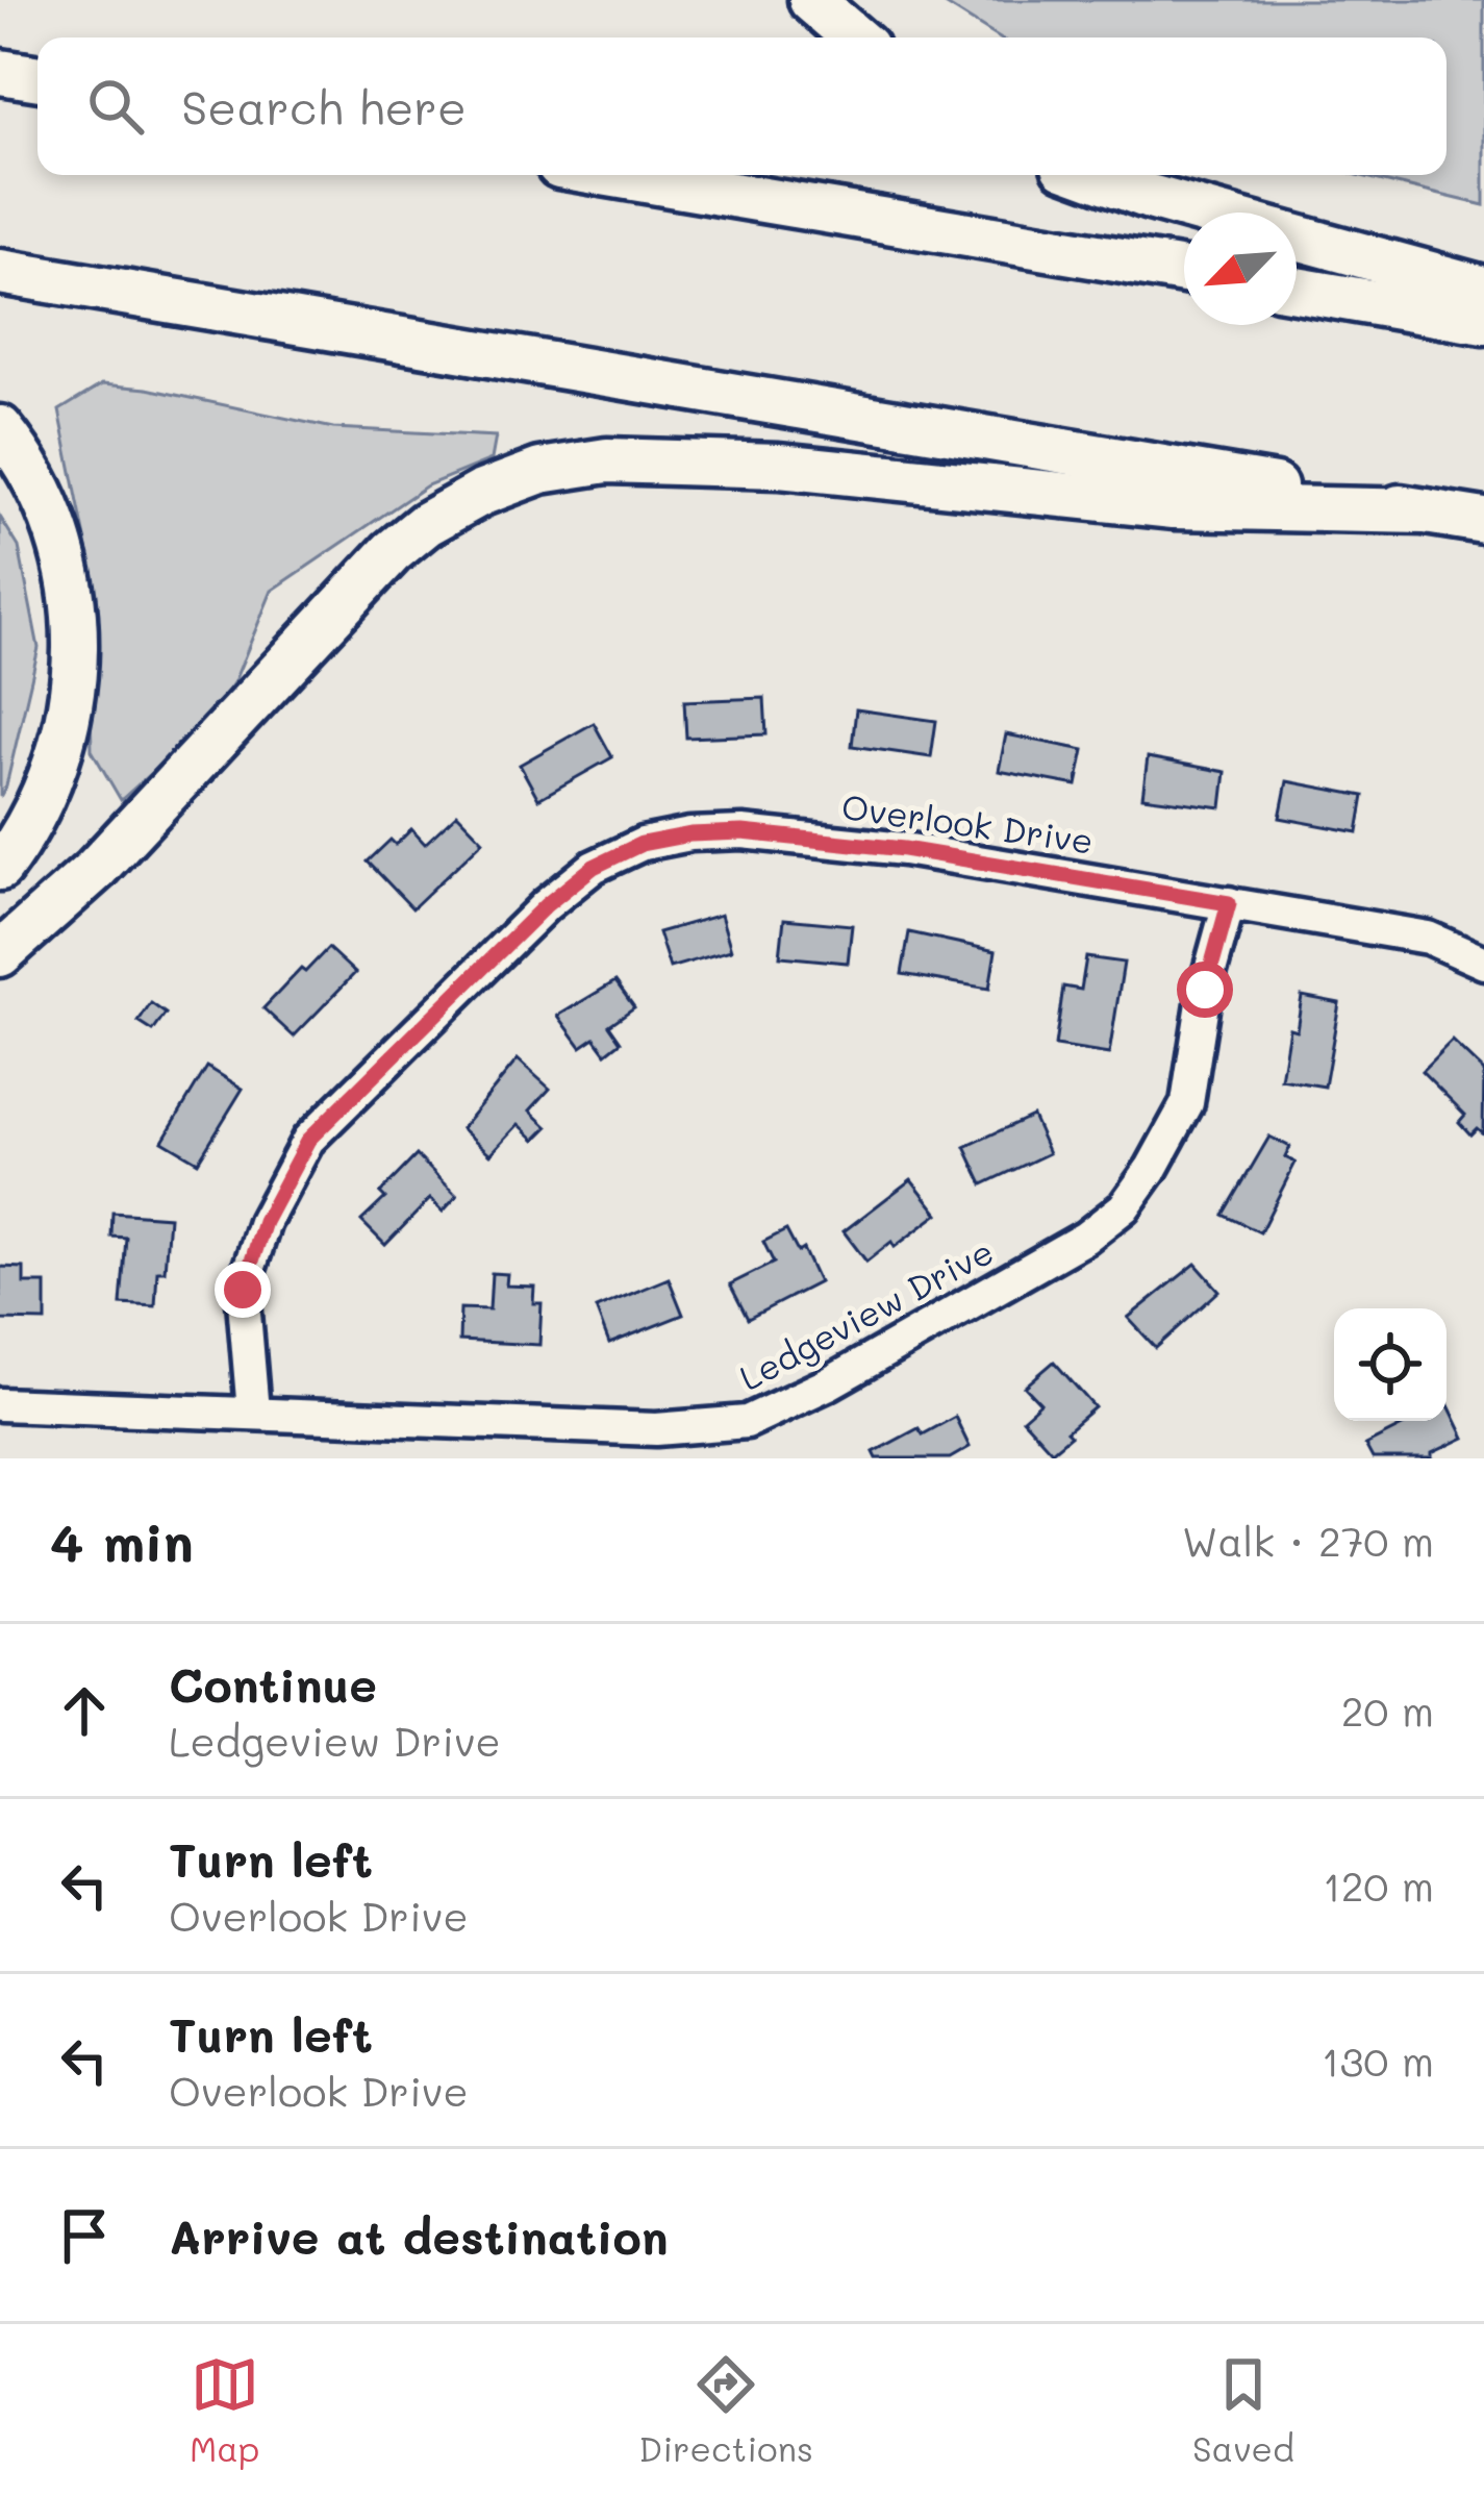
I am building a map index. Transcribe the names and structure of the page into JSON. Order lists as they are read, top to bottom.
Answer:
{
  "streets": {
    "street": ["Overlook Drive", "Ledgeview Drive"]
  },
  "crossings": [
    ["Overlook Drive", "Ledgeview Drive"]
  ],
  "north": "bottom left",
  "page": {
    "search": "Search here",
    "heading": ["4 min", "Walk · 270 m"],
    "list": [
      ["Continue", "Ledgeview Drive", "20 m"],
      ["Turn left", "Overlook Drive", "120 m"],
      ["Turn left", "Overlook Drive", "130 m"],
      "Arrive at destination"
    ],
    "nav": ["Map", "Directions", "Saved"]
  }
}
